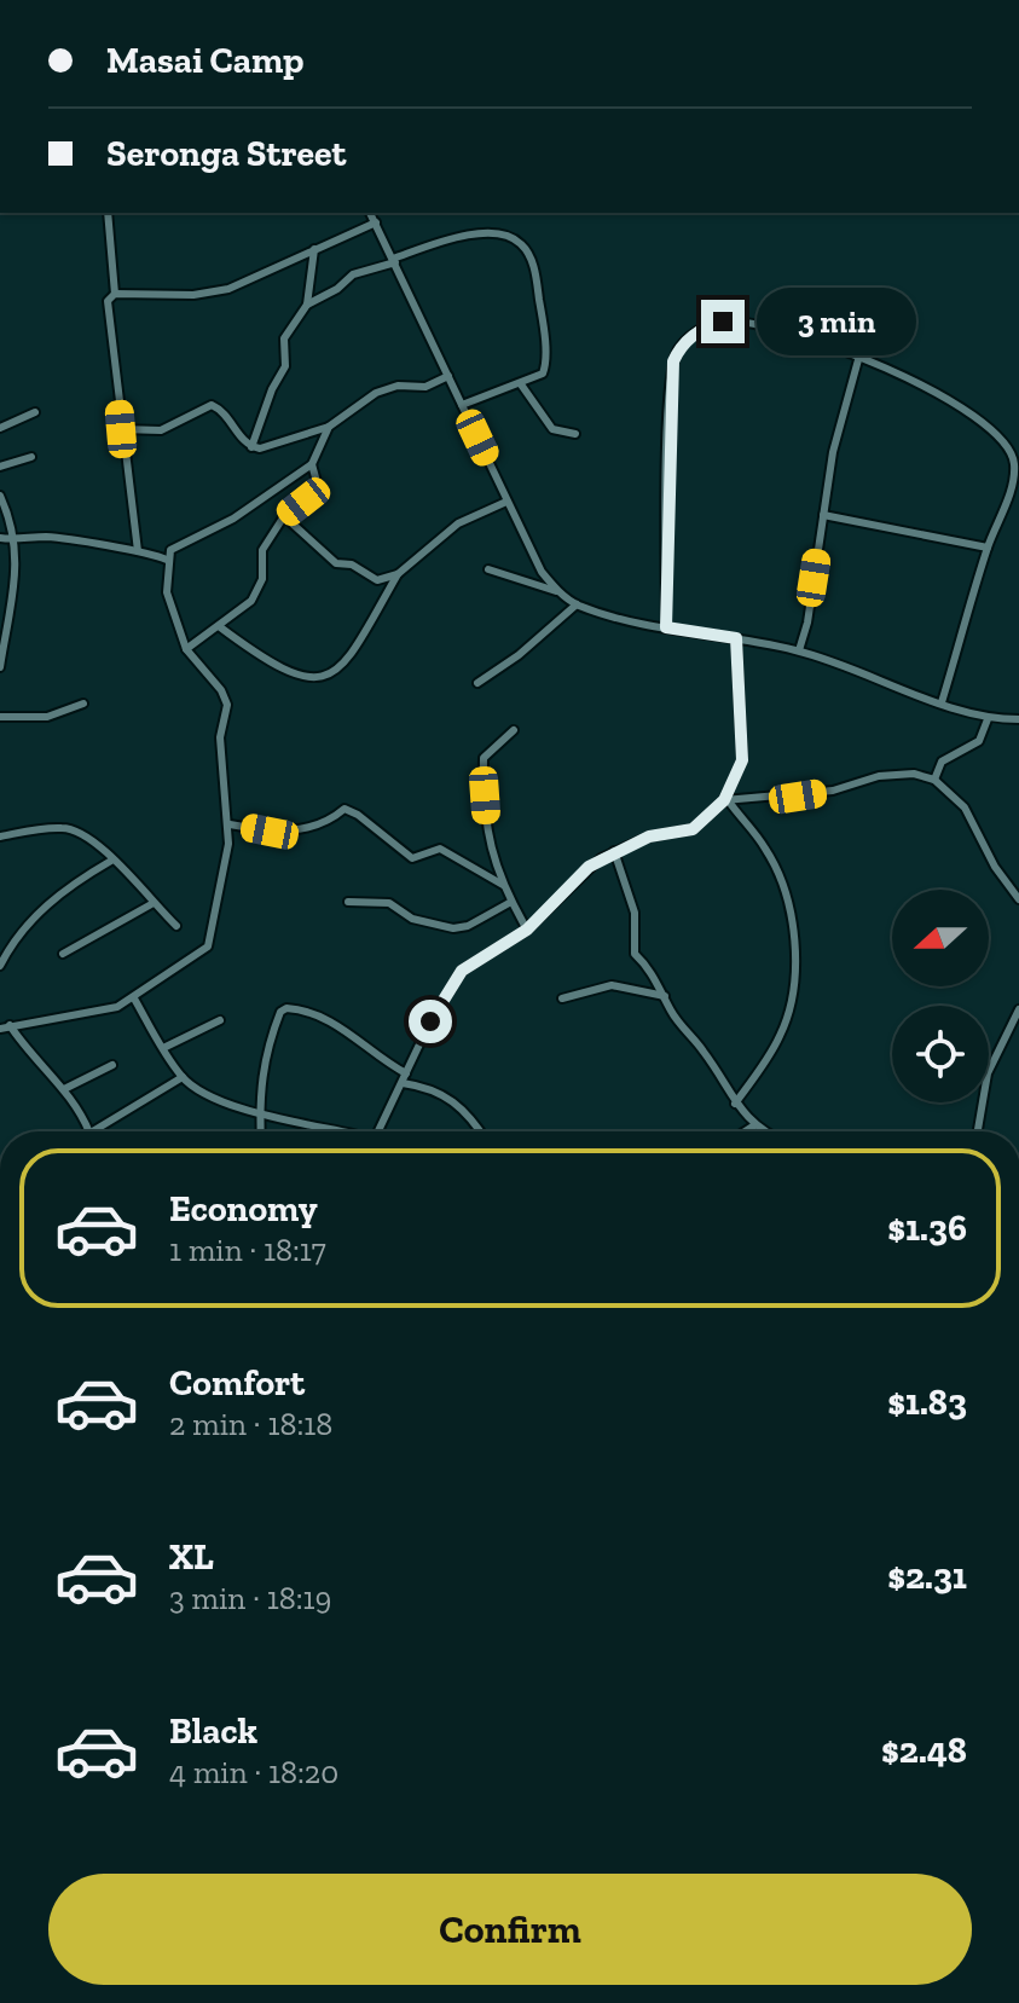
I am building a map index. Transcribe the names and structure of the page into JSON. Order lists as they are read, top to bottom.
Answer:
{
  "north": "left",
  "page": {
    "banner": ["Masai Camp", "Seronga Street"],
    "bubble": "3 min",
    "list": [
      {
        "name": "Economy",
        "note": "1 min · 18:17",
        "value": "$1.36"
      },
      {
        "name": "Comfort",
        "note": "2 min · 18:18",
        "value": "$1.83"
      },
      {
        "name": "XL",
        "note": "3 min · 18:19",
        "value": "$2.31"
      },
      {
        "name": "Black",
        "note": "4 min · 18:20",
        "value": "$2.48"
      }
    ],
    "buttons": "Confirm"
  }
}
